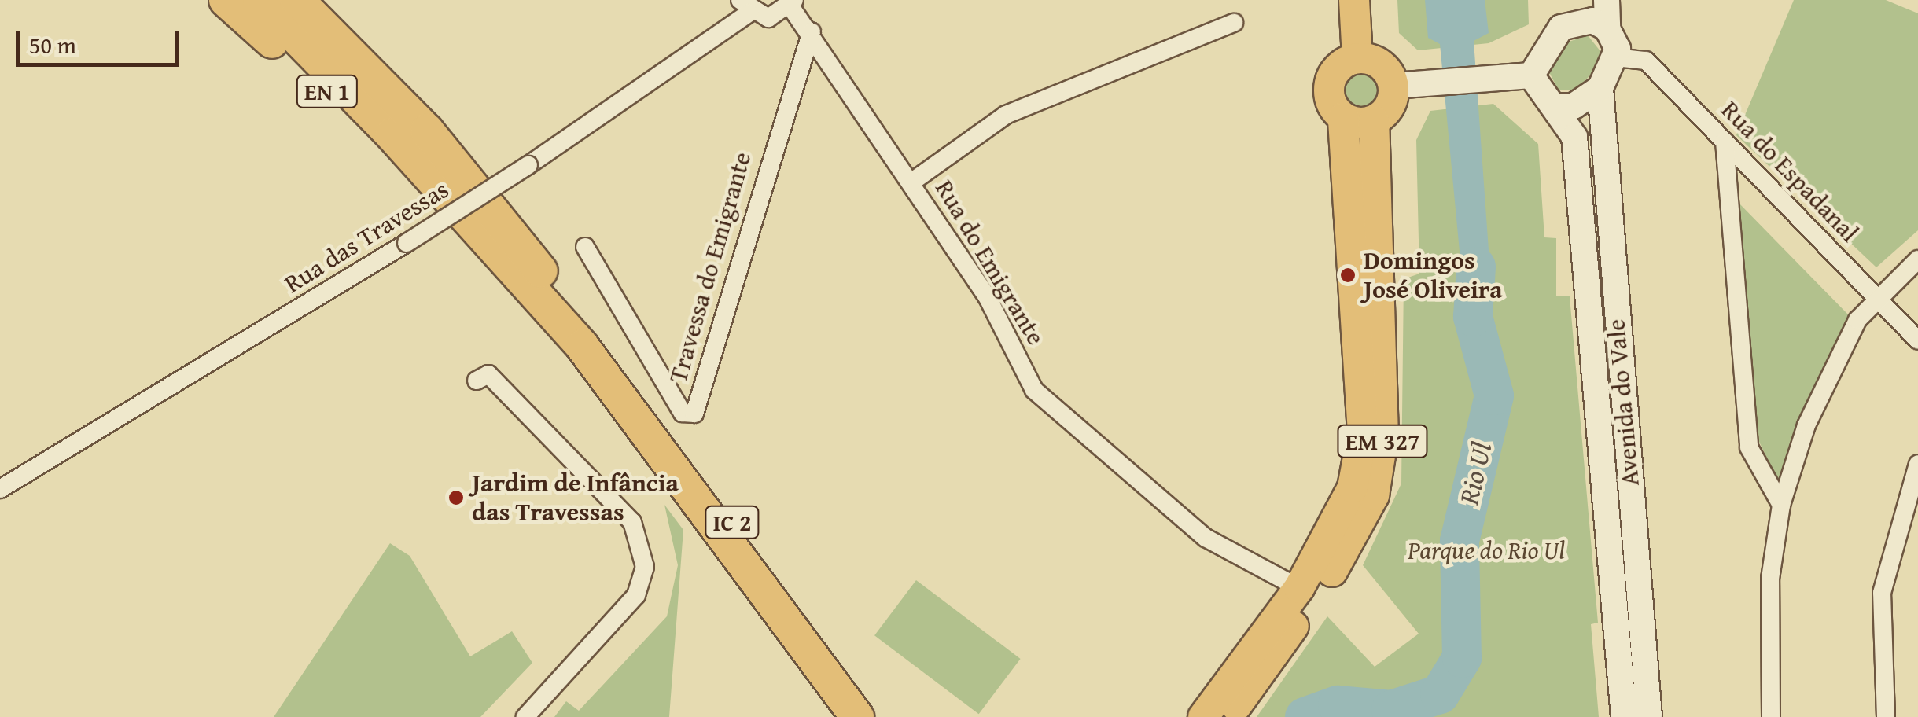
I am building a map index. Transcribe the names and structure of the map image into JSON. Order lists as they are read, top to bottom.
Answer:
{
  "streets": {
    "highway": ["EN 1", "IC 2"],
    "main road": ["Avenida do Vale", "EM 327"],
    "street": [
      "Rua do Espadanal",
      "Rua das Travessas",
      "Rua do Emigrante",
      "Travessa do Emigrante"
    ]
  },
  "crossings": [
    ["EN 1", "IC 2"],
    ["Rua do Espadanal", "Avenida do Vale"],
    ["Rua das Travessas", "Rua do Emigrante"],
    ["Rua do Emigrante", "Travessa do Emigrante"],
    ["Rua do Emigrante", "EM 327"]
  ],
  "water": ["Rio Ul"],
  "parks": ["Parque do Rio Ul"],
  "places": ["Domingos José Oliveira", "Jardim de Infância das Travessas"],
  "scale_bar": "50 m"
}
